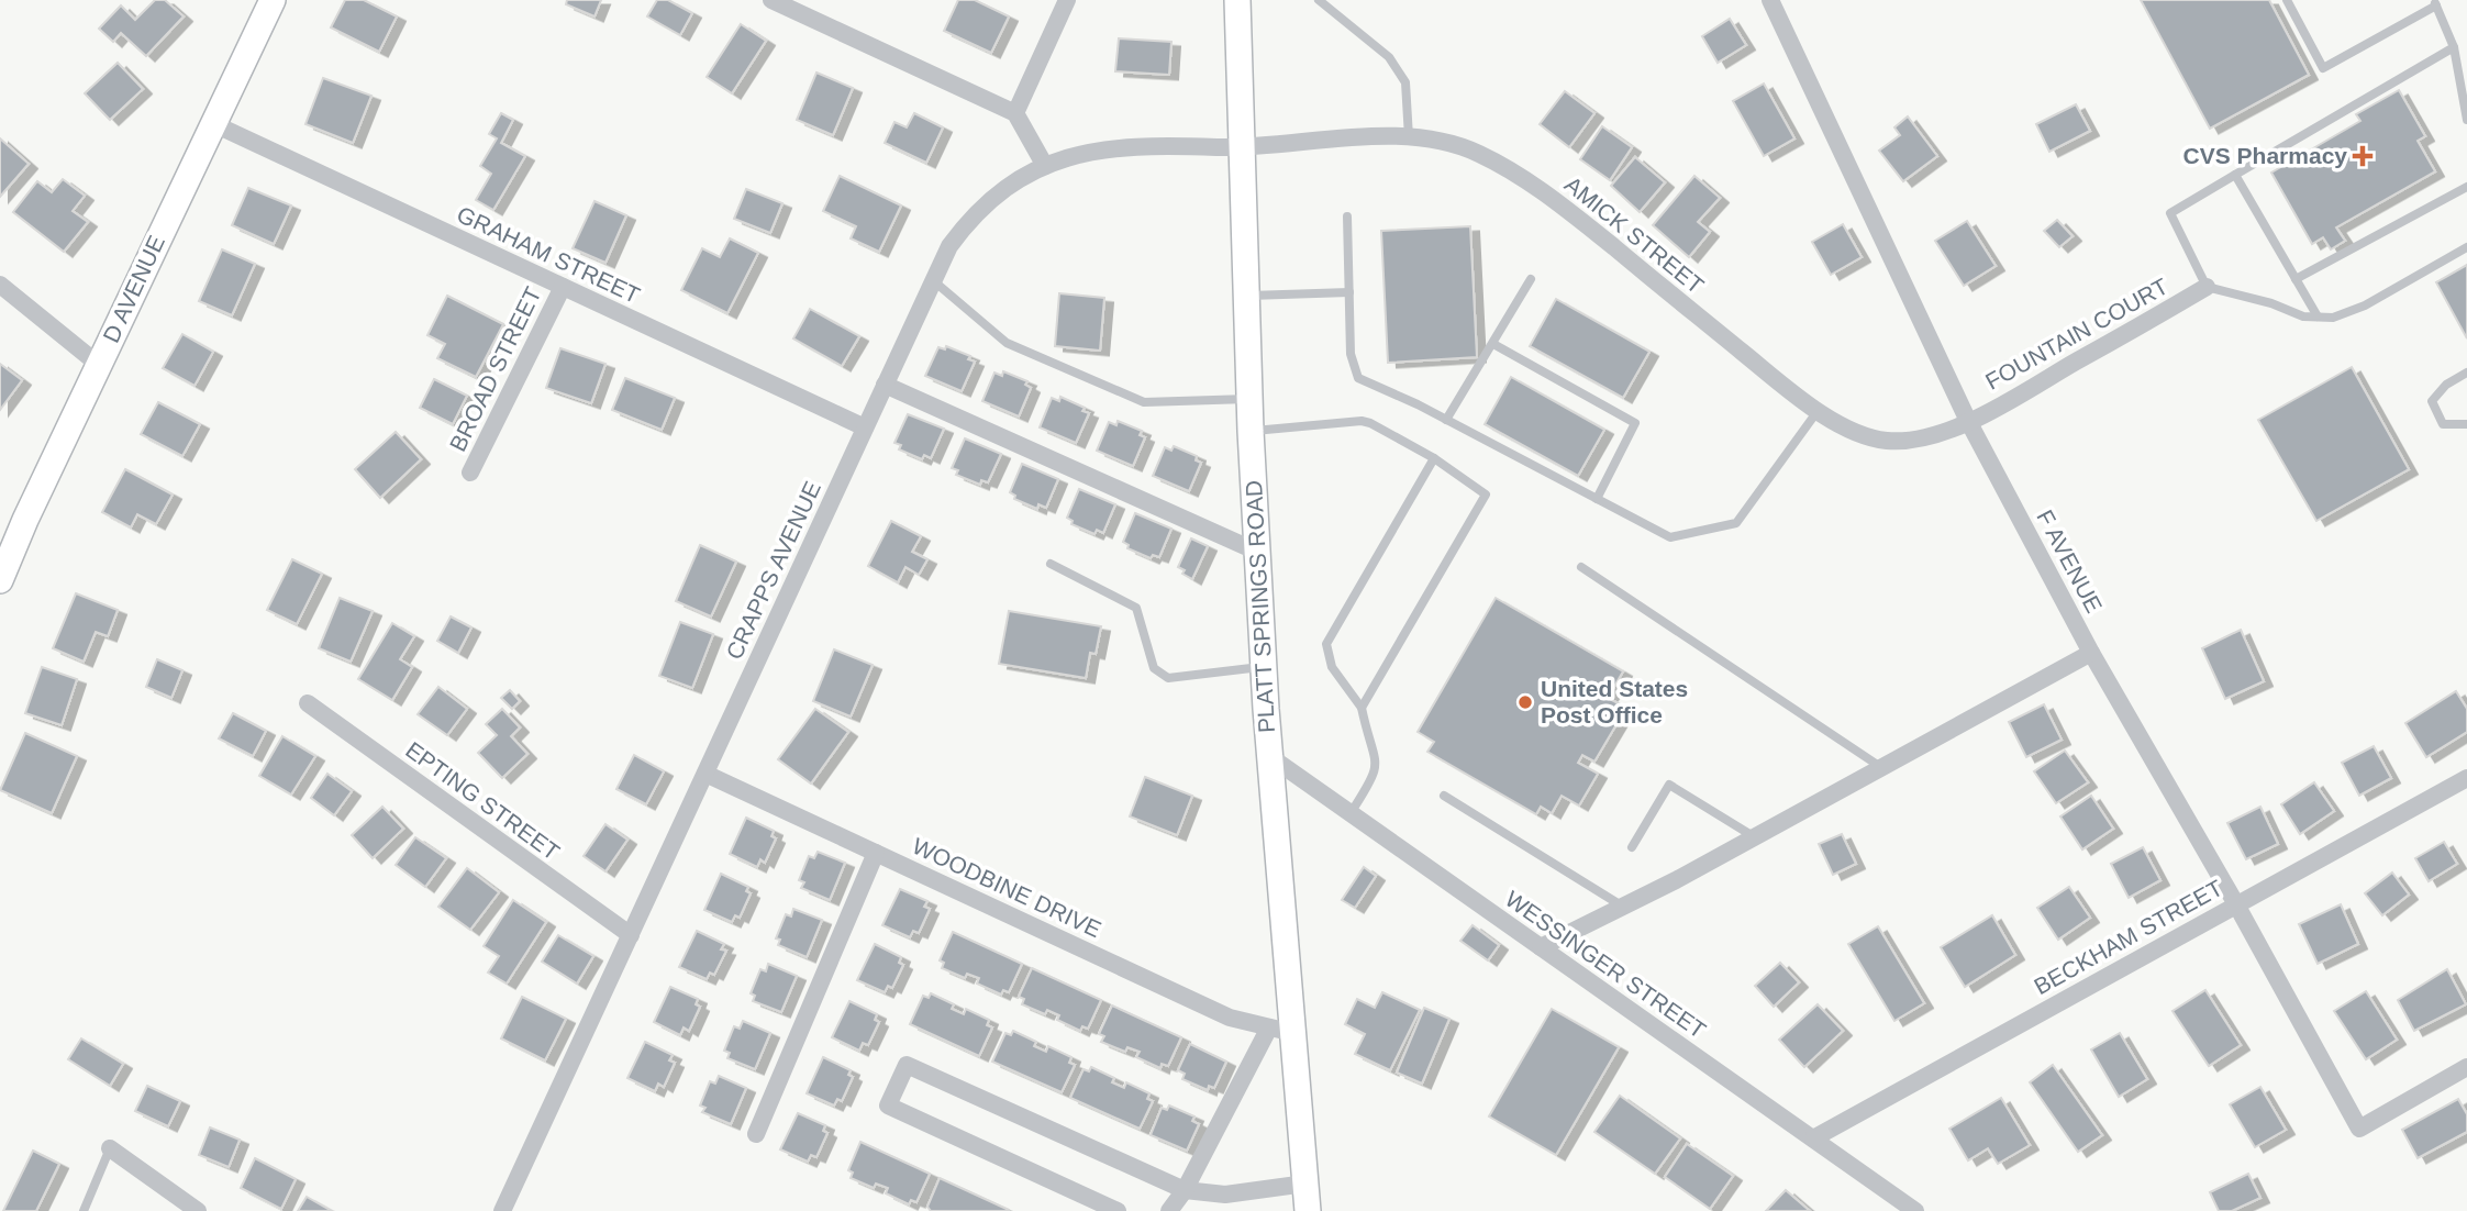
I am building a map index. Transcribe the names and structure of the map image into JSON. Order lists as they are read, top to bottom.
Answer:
{
  "streets": {
    "main road": ["D AVENUE", "PLATT SPRINGS ROAD"],
    "street": [
      "AMICK STREET",
      "GRAHAM STREET",
      "FOUNTAIN COURT",
      "BROAD STREET",
      "F AVENUE",
      "CRAPPS AVENUE",
      "EPTING STREET",
      "WOODBINE DRIVE",
      "BECKHAM STREET",
      "WESSINGER STREET"
    ]
  },
  "crossings": [
    ["AMICK STREET", "FOUNTAIN COURT"],
    ["AMICK STREET", "F AVENUE"],
    ["AMICK STREET", "CRAPPS AVENUE"],
    ["AMICK STREET", "PLATT SPRINGS ROAD"],
    ["GRAHAM STREET", "D AVENUE"],
    ["GRAHAM STREET", "BROAD STREET"],
    ["GRAHAM STREET", "CRAPPS AVENUE"],
    ["FOUNTAIN COURT", "F AVENUE"],
    ["F AVENUE", "BECKHAM STREET"],
    ["CRAPPS AVENUE", "PLATT SPRINGS ROAD"],
    ["CRAPPS AVENUE", "EPTING STREET"],
    ["CRAPPS AVENUE", "WOODBINE DRIVE"],
    ["PLATT SPRINGS ROAD", "WOODBINE DRIVE"],
    ["PLATT SPRINGS ROAD", "WESSINGER STREET"],
    ["BECKHAM STREET", "WESSINGER STREET"]
  ],
  "places": {
    "health": ["CVS Pharmacy"],
    "other": ["United States Post Office"]
  }
}
